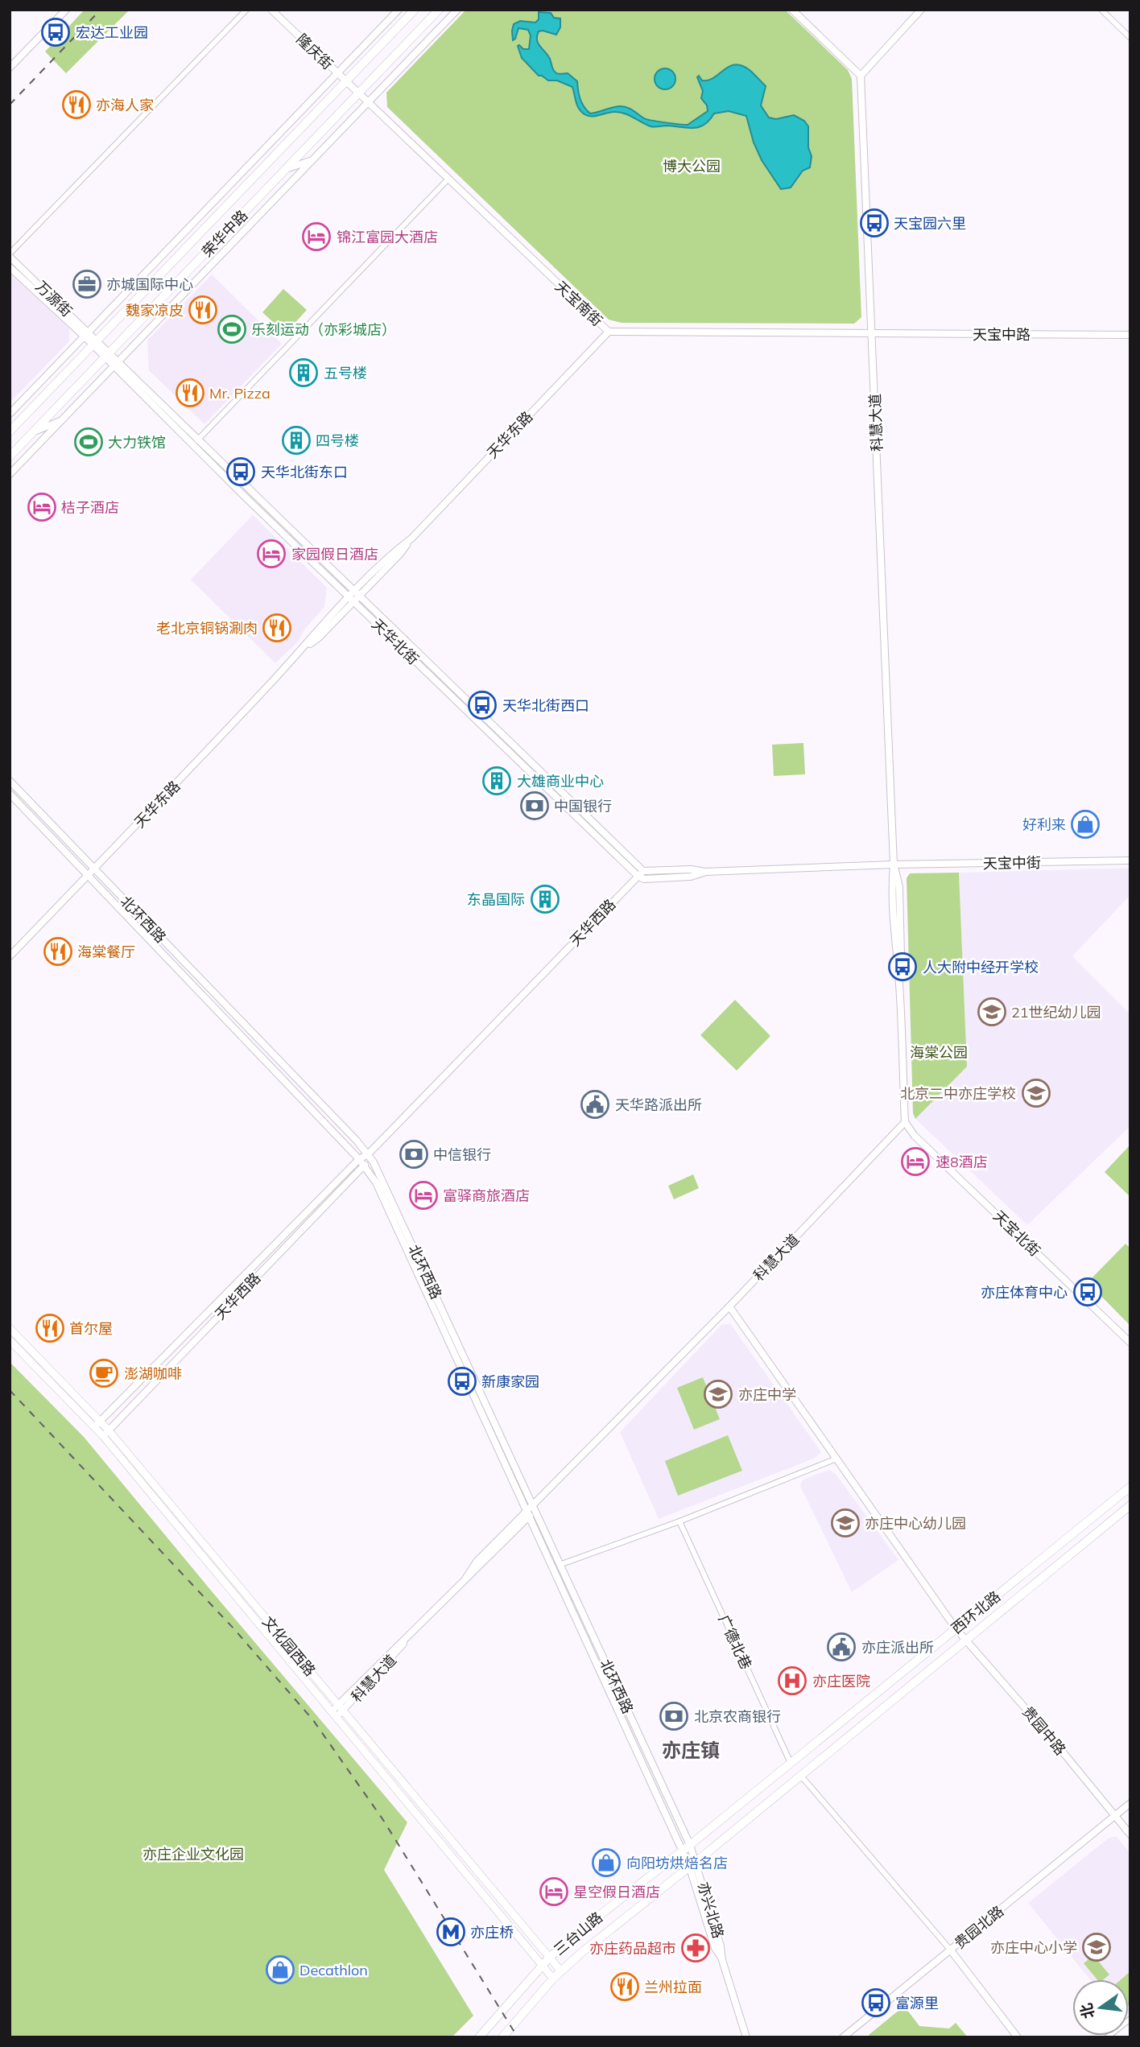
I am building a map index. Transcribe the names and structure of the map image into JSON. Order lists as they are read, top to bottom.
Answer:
{
  "streets": {
    "main road": [
      "荣华中路",
      "西环北路",
      "文化园西路",
      "三台山路"
    ],
    "street": [
      "隆庆街",
      "万源街",
      "天宝南街",
      "天宝中路",
      "科慧大道",
      "天华东路",
      "天华北街",
      "天宝中街",
      "北环西路",
      "天华西路",
      "天宝北街",
      "广德北巷",
      "贵园中路",
      "亦兴北路",
      "贵园北路"
    ]
  },
  "crossings": [
    ["隆庆街", "荣华中路"],
    ["隆庆街", "天宝南街"],
    ["荣华中路", "万源街"],
    ["荣华中路", "天宝南街"],
    ["荣华中路", "天华北街"],
    ["万源街", "天华北街"],
    ["天宝南街", "天宝中路"],
    ["天宝南街", "科慧大道"],
    ["天宝南街", "天华东路"],
    ["天宝中路", "科慧大道"],
    ["科慧大道", "天宝中街"],
    ["科慧大道", "北环西路"],
    ["科慧大道", "天宝北街"],
    ["科慧大道", "文化园西路"],
    ["科慧大道", "贵园中路"],
    ["天华东路", "天华北街"],
    ["天华东路", "北环西路"],
    ["天华北街", "天华西路"],
    ["北环西路", "天华西路"],
    ["北环西路", "西环北路"],
    ["北环西路", "亦兴北路"],
    ["北环西路", "三台山路"],
    ["天华西路", "文化园西路"],
    ["西环北路", "广德北巷"],
    ["西环北路", "贵园中路"],
    ["西环北路", "亦兴北路"],
    ["西环北路", "三台山路"],
    ["文化园西路", "三台山路"],
    ["贵园中路", "贵园北路"],
    ["亦兴北路", "三台山路"]
  ],
  "districts": ["亦庄镇"],
  "parks": ["博大公园", "海棠公园", "亦庄企业文化园"],
  "places": {
    "bus stop": [
      "宏达工业园",
      "天宝园六里",
      "天华北街东口",
      "天华北街西口",
      "人大附中经开学校",
      "亦庄体育中心",
      "新康家园",
      "富源里"
    ],
    "restaurant": [
      "亦海人家",
      "魏家凉皮",
      "Mr. Pizza",
      "老北京铜锅涮肉",
      "海棠餐厅",
      "首尔屋",
      "兰州拉面"
    ],
    "hotel": [
      "锦江富园大酒店",
      "桔子酒店",
      "家园假日酒店",
      "速8酒店",
      "富驿商旅酒店",
      "星空假日酒店"
    ],
    "office": ["亦城国际中心"],
    "sports": ["乐刻运动（亦彩城店）", "大力铁馆"],
    "building": [
      "五号楼",
      "四号楼",
      "大雄商业中心",
      "东晶国际"
    ],
    "bank": ["中国银行", "中信银行", "北京农商银行"],
    "shop": ["好利来", "向阳坊烘焙名店", "Decathlon"],
    "school or university": [
      "21世纪幼儿园",
      "北京二中亦庄学校",
      "亦庄中学",
      "亦庄中心幼儿园",
      "亦庄中心小学"
    ],
    "public building": ["天华路派出所", "亦庄派出所"],
    "cafe": ["澎湖咖啡"],
    "hospital": ["亦庄医院"],
    "metro station": ["亦庄桥"],
    "pharmacy": ["亦庄药品超市"]
  },
  "north": "left"
}
